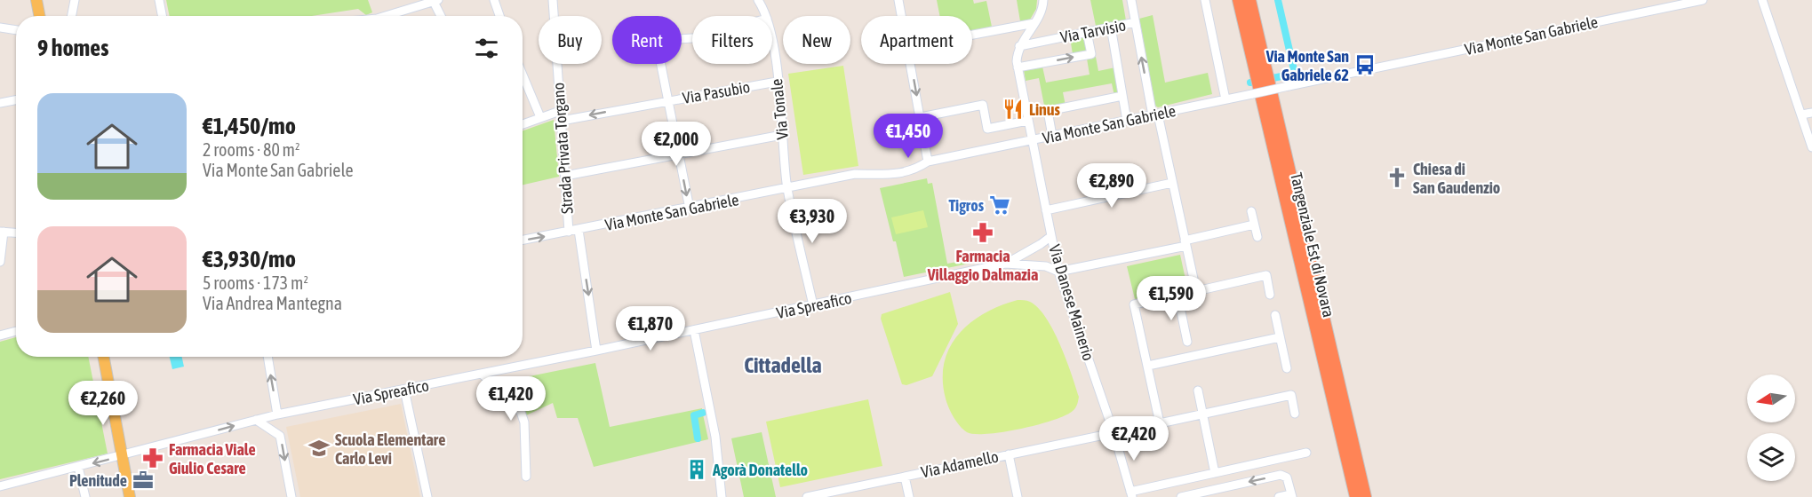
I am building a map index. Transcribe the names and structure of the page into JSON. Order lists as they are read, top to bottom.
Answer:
{
  "streets": {
    "highway": ["Tangenziale Est di Novara"],
    "street": [
      "Via Tarvisio",
      "Via Monte San Gabriele",
      "Via Pasubio",
      "Via Tonale",
      "Strada Privata Torgano",
      "Via Danese Mainerio",
      "Via Spreafico",
      "Via Adamello"
    ]
  },
  "crossings": [
    ["Via Tarvisio", "Via Danese Mainerio"],
    ["Via Monte San Gabriele", "Via Tonale"],
    ["Via Monte San Gabriele", "Strada Privata Torgano"],
    ["Via Monte San Gabriele", "Via Danese Mainerio"],
    ["Via Pasubio", "Via Tonale"],
    ["Via Pasubio", "Strada Privata Torgano"],
    ["Via Tonale", "Via Spreafico"],
    ["Via Danese Mainerio", "Via Spreafico"],
    ["Via Danese Mainerio", "Via Adamello"]
  ],
  "districts": ["Cittadella"],
  "places": {
    "bus stop": ["Via Monte San Gabriele 62"],
    "restaurant": ["Linus"],
    "church": ["Chiesa di San Gaudenzio"],
    "supermarket": ["Tigros"],
    "pharmacy": ["Farmacia Villaggio Dalmazia", "Farmacia Viale Giulio Cesare"],
    "school or university": ["Scuola Elementare Carlo Levi"],
    "building": ["Agorà Donatello"],
    "office": ["Plenitude"]
  },
  "north": "left",
  "page": {
    "chip": [
      "Buy",
      "Rent",
      "Filters",
      "New",
      "Apartment"
    ],
    "heading": "9 homes",
    "list": [
      {
        "name": "€1,450/mo",
        "note": "2 rooms · 80 m² · Via Monte San Gabriele"
      },
      {
        "name": "€3,930/mo",
        "note": "5 rooms · 173 m² · Via Andrea Mantegna"
      }
    ],
    "price": [
      "€1,450",
      "€2,000",
      "€2,890",
      "€3,930",
      "€1,590",
      "€1,870",
      "€1,420",
      "€2,260",
      "€2,420"
    ]
  }
}
